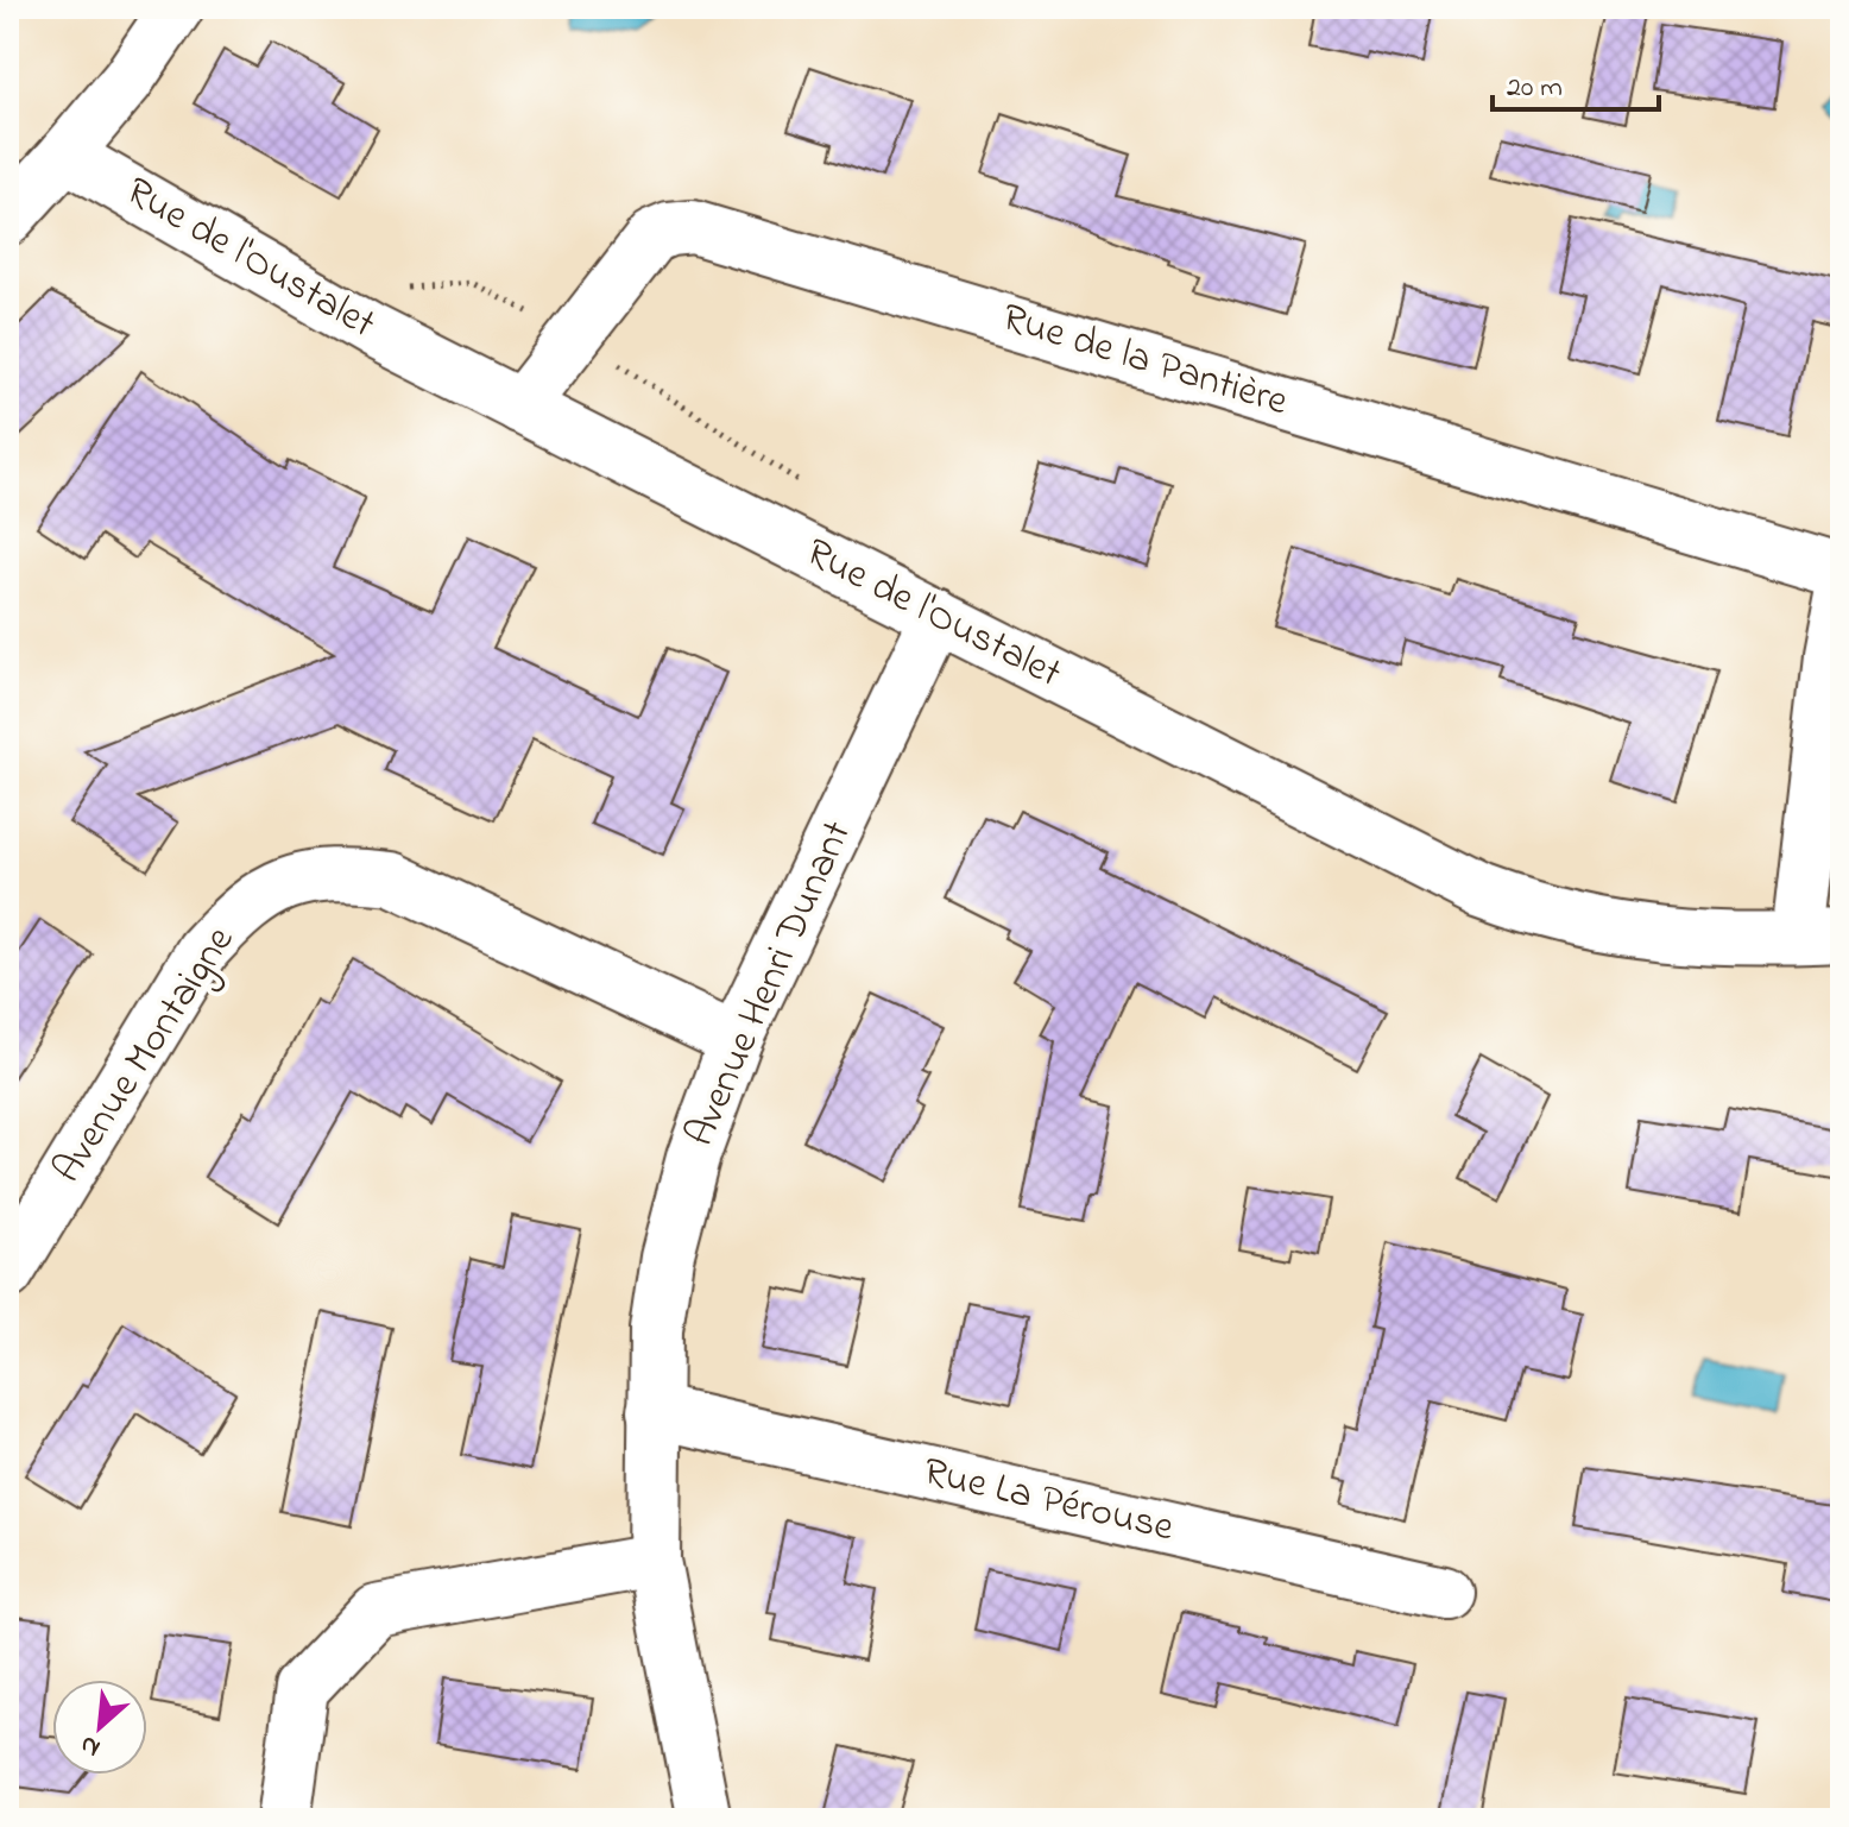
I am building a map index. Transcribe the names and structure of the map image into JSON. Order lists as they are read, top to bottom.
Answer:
{
  "streets": {
    "street": [
      "Rue de l'Oustalet",
      "Rue de la Pantière",
      "Avenue Henri Dunant",
      "Avenue Montaigne",
      "Rue La Pérouse"
    ]
  },
  "crossings": [
    ["Rue de l'Oustalet", "Rue de la Pantière"],
    ["Rue de l'Oustalet", "Avenue Henri Dunant"],
    ["Avenue Henri Dunant", "Avenue Montaigne"],
    ["Avenue Henri Dunant", "Rue La Pérouse"]
  ],
  "scale_bar": "20 m",
  "north": "bottom left"
}
